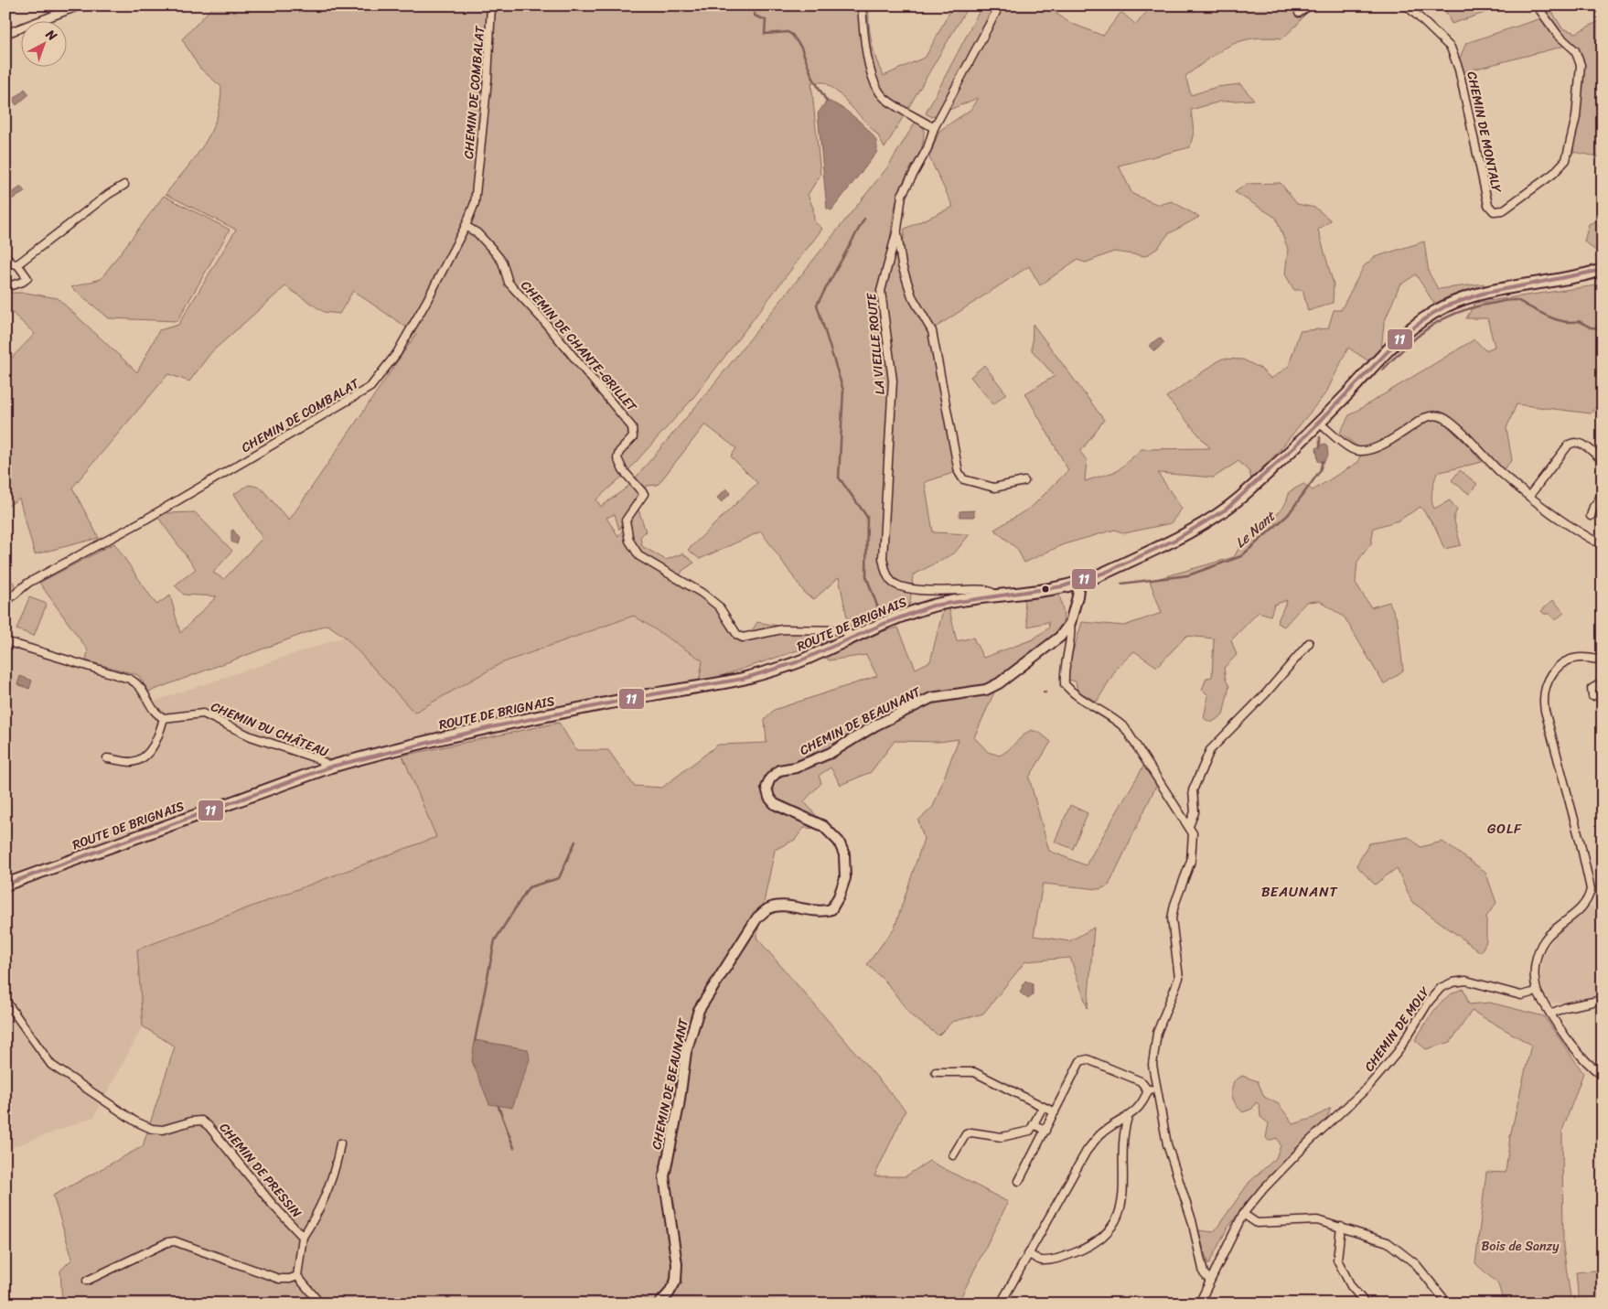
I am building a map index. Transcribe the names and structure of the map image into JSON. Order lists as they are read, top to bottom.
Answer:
{
  "streets": {
    "main road": ["ROUTE DE BRIGNAIS"],
    "street": [
      "CHEMIN DE COMBALAT",
      "CHEMIN DE MONTALY",
      "LA VIEILLE ROUTE",
      "CHEMIN DE CHANTE-GRILLET",
      "CHEMIN DE BEAUNANT",
      "CHEMIN DU CHÂTEAU",
      "CHEMIN DE MOLY",
      "CHEMIN DE PRESSIN"
    ]
  },
  "crossings": [
    ["CHEMIN DE COMBALAT", "CHEMIN DE CHANTE-GRILLET"],
    ["LA VIEILLE ROUTE", "ROUTE DE BRIGNAIS"],
    ["CHEMIN DE CHANTE-GRILLET", "ROUTE DE BRIGNAIS"],
    ["ROUTE DE BRIGNAIS", "CHEMIN DE BEAUNANT"],
    ["ROUTE DE BRIGNAIS", "CHEMIN DU CHÂTEAU"]
  ],
  "districts": ["GOLF", "BEAUNANT"],
  "water": ["Le Nant"],
  "parks": ["Bois de Sanzy"],
  "lines": ["transit line 11"],
  "north": "top right"
}
